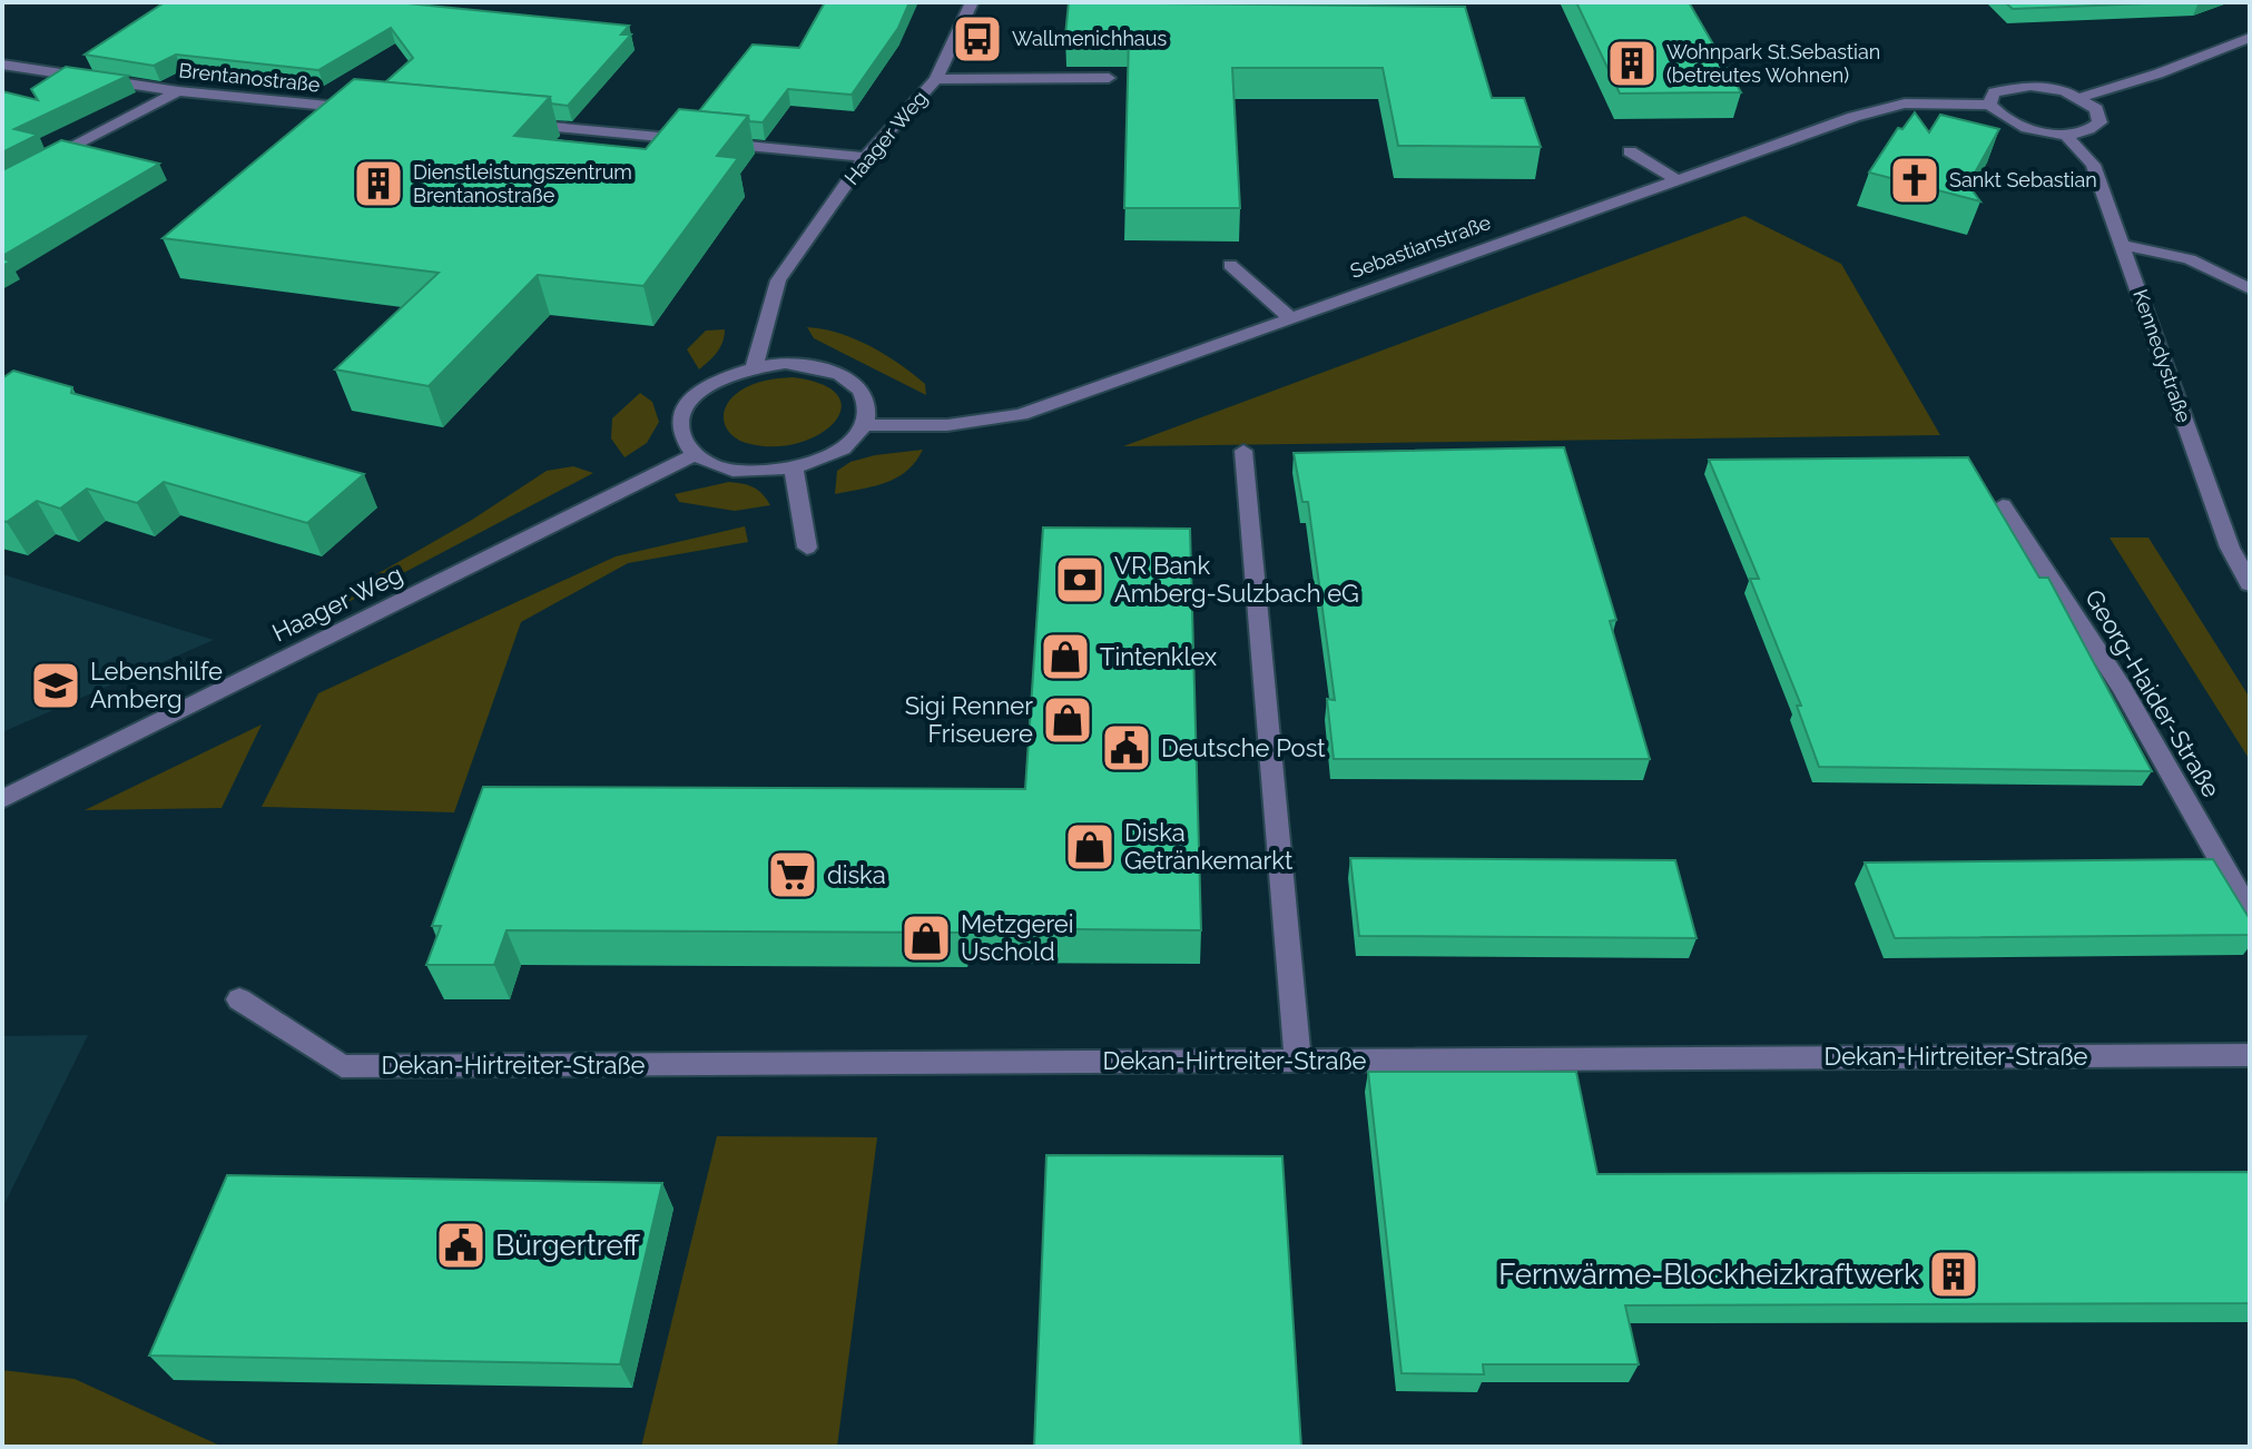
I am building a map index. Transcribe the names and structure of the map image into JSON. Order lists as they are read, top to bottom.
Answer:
{
  "streets": {
    "street": [
      "Brentanostraße",
      "Haager Weg",
      "Sebastianstraße",
      "Kennedystraße",
      "Georg-Haider-Straße",
      "Dekan-Hirtreiter-Straße"
    ]
  },
  "crossings": [
    ["Haager Weg", "Sebastianstraße"]
  ],
  "places": {
    "bus stop": ["Wallmenichhaus"],
    "building": ["Wohnpark St.Sebastian (betreutes Wohnen)", "Dienstleistungszentrum Brentanostraße", "Fernwärme-Blockheizkraftwerk"],
    "church": ["Sankt Sebastian"],
    "bank": ["VR Bank Amberg-Sulzbach eG"],
    "shop": [
      "Tintenklex",
      "Sigi Renner Friseuere",
      "Diska Getränkemarkt",
      "Metzgerei Uschold"
    ],
    "school or university": ["Lebenshilfe Amberg"],
    "public building": ["Deutsche Post", "Bürgertreff"],
    "supermarket": ["diska"]
  }
}
